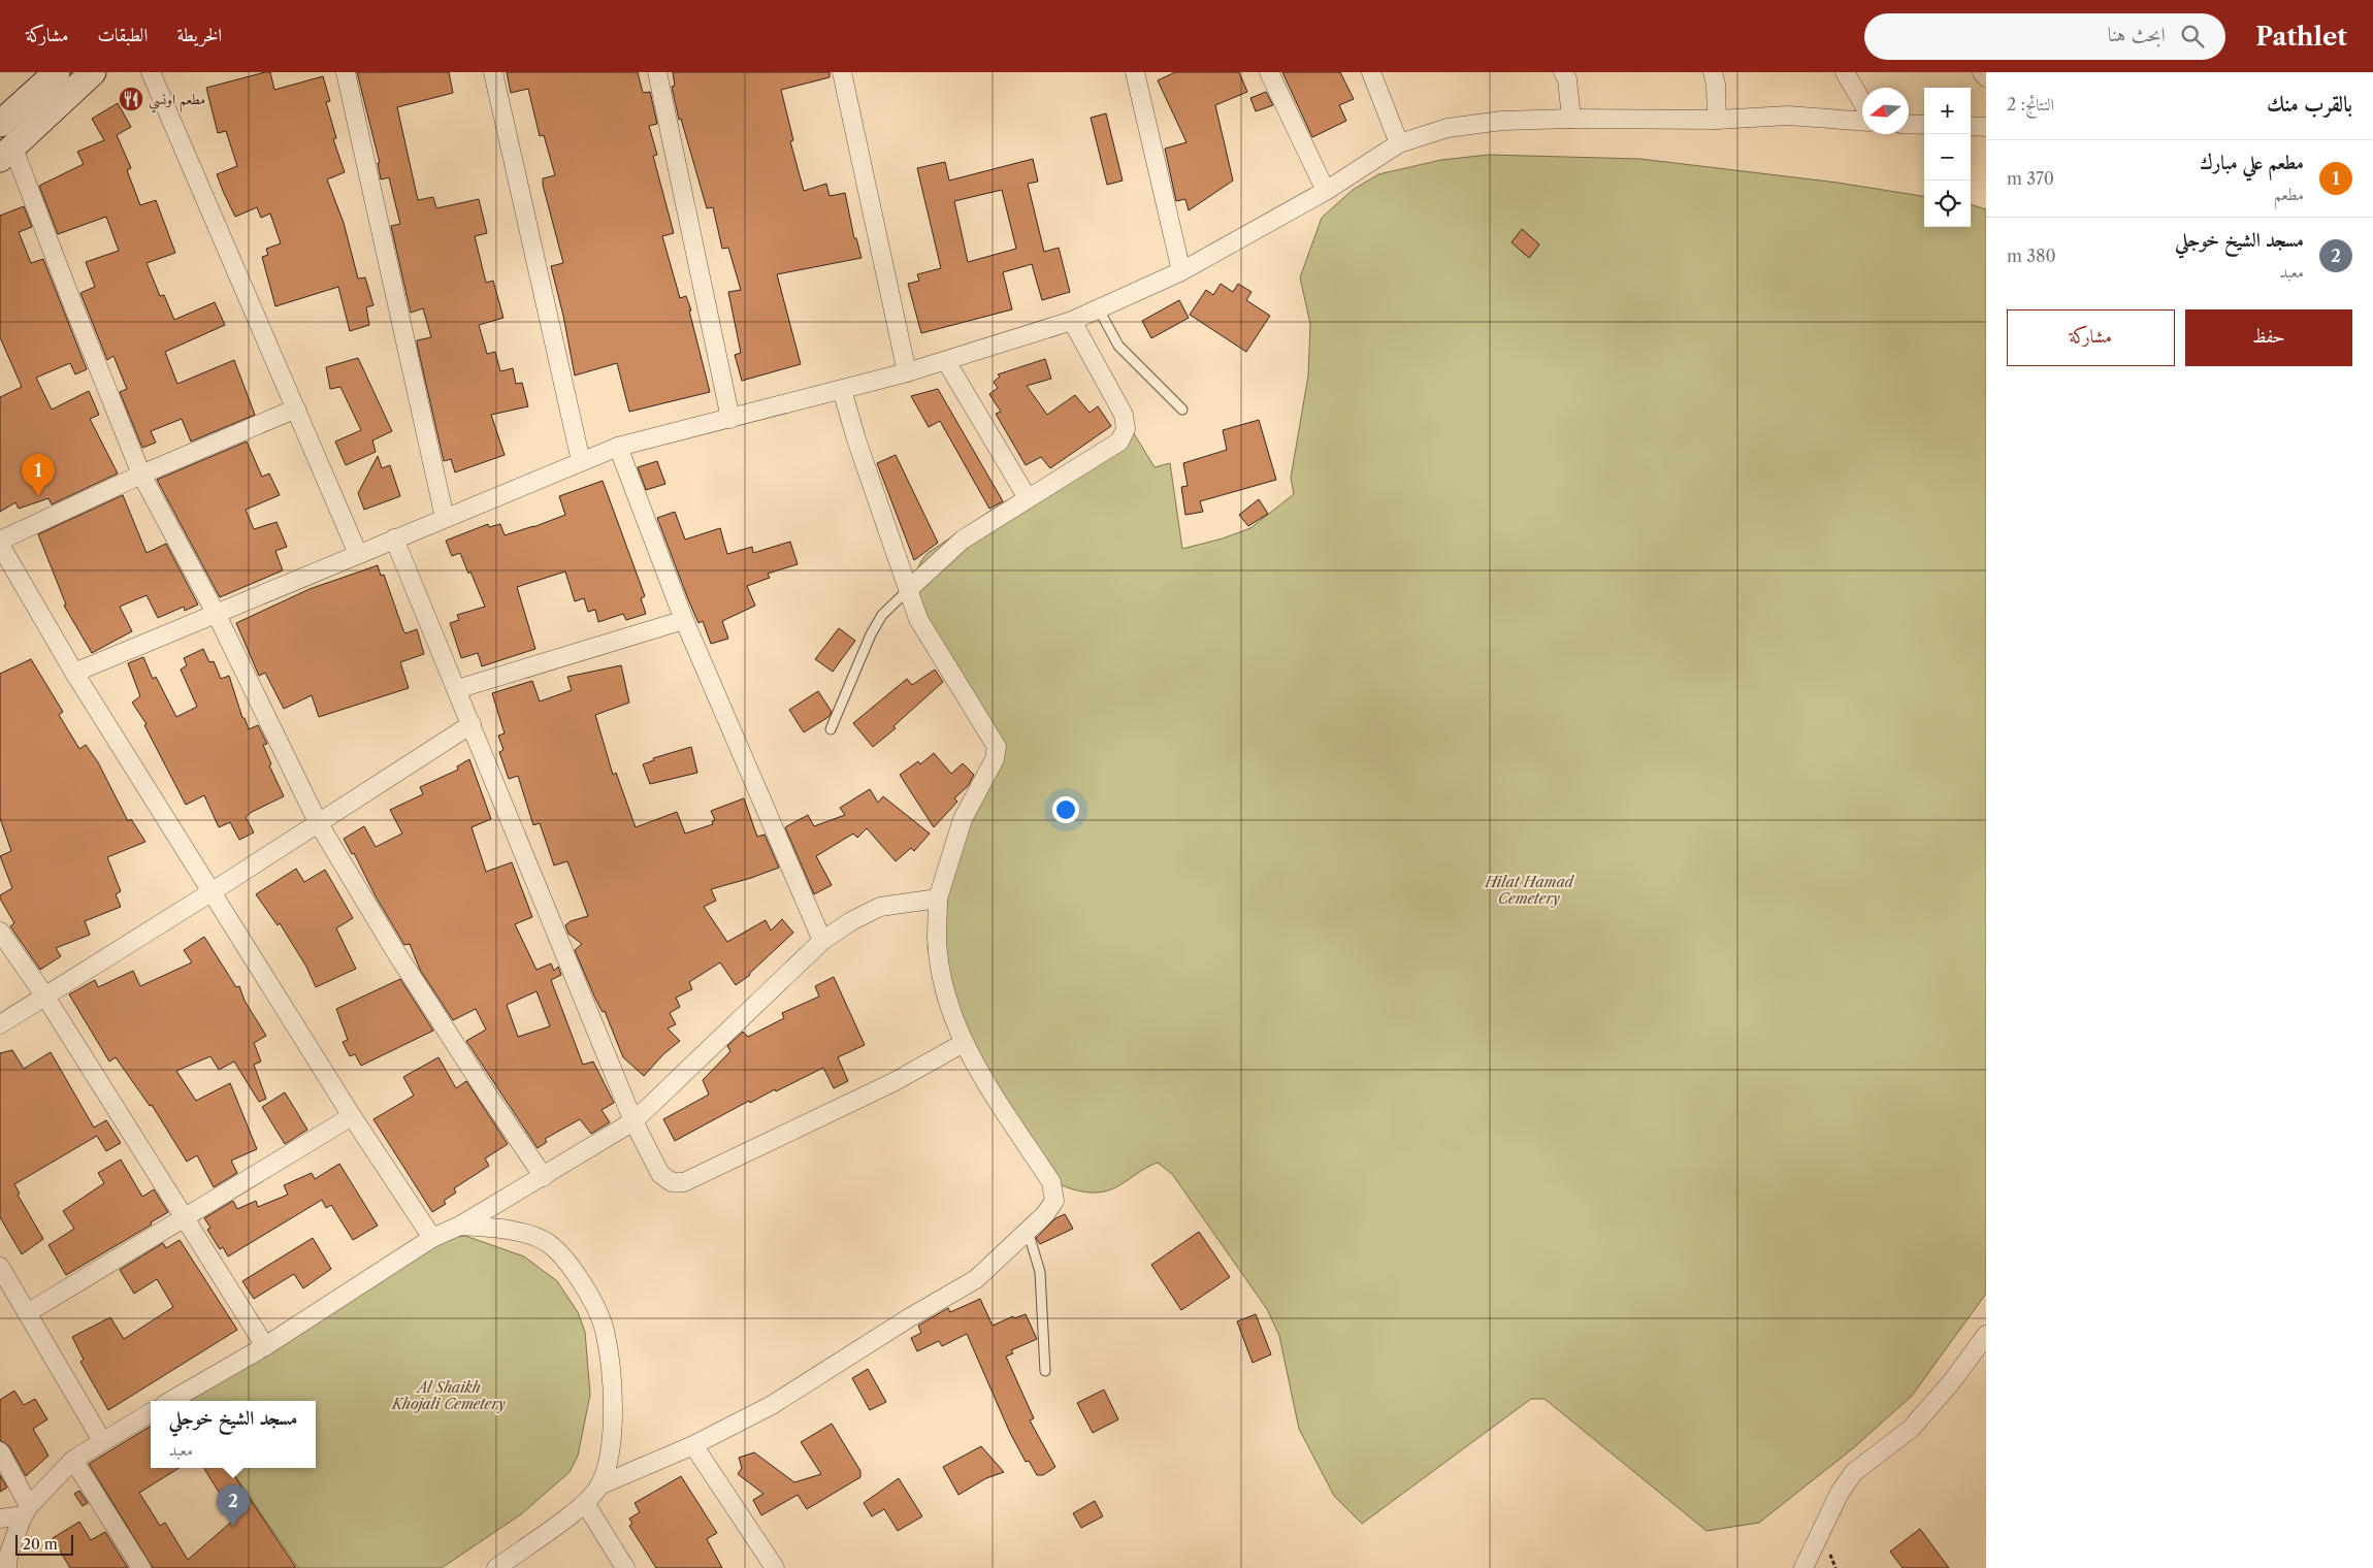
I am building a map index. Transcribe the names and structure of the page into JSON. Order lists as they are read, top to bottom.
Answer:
{
  "parks": ["Hilat Hamad Cemetery", "Al Shaikh Khojali Cemetery"],
  "places": {
    "restaurant": ["مطعم اونسي"]
  },
  "scale_bar": "20 m",
  "north": "left",
  "page": {
    "header": "Pathlet",
    "search": "ابحث هنا",
    "nav": ["الخريطة", "الطبقات", "مشاركة"],
    "heading": ["بالقرب منك", "النتائج: 2"],
    "map_buttons": ["+", "−"],
    "list": [
      {
        "mark": "1",
        "name": "مطعم علي مبارك",
        "note": "مطعم",
        "value": "370 m"
      },
      {
        "mark": "2",
        "name": "مسجد الشيخ خوجلي",
        "note": "معبد",
        "value": "380 m"
      }
    ],
    "buttons": ["حفظ", "مشاركة"],
    "pins": ["1", "2"],
    "popup": ["مسجد الشيخ خوجلي", "معبد"],
    "scale": "20 m"
  }
}
